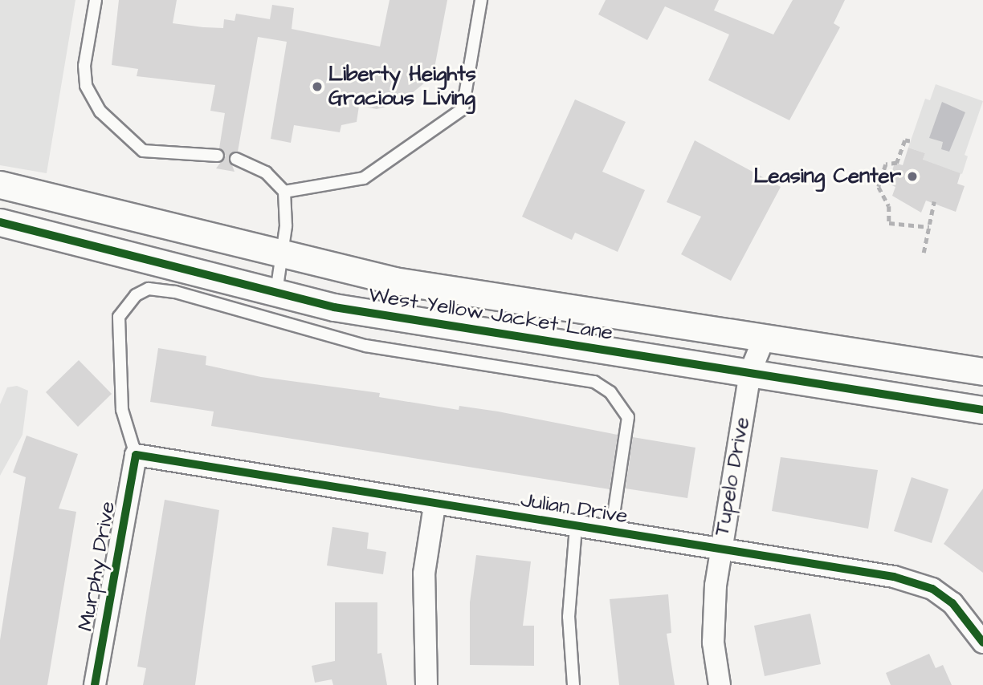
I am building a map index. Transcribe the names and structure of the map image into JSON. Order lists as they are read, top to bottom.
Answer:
{
  "streets": {
    "street": [
      "West Yellow Jacket Lane",
      "Tupelo Drive",
      "Julian Drive",
      "Murphy Drive"
    ]
  },
  "crossings": [
    ["West Yellow Jacket Lane", "Tupelo Drive"],
    ["Tupelo Drive", "Julian Drive"],
    ["Julian Drive", "Murphy Drive"]
  ],
  "places": ["Liberty Heights Gracious Living", "Leasing Center"]
}
